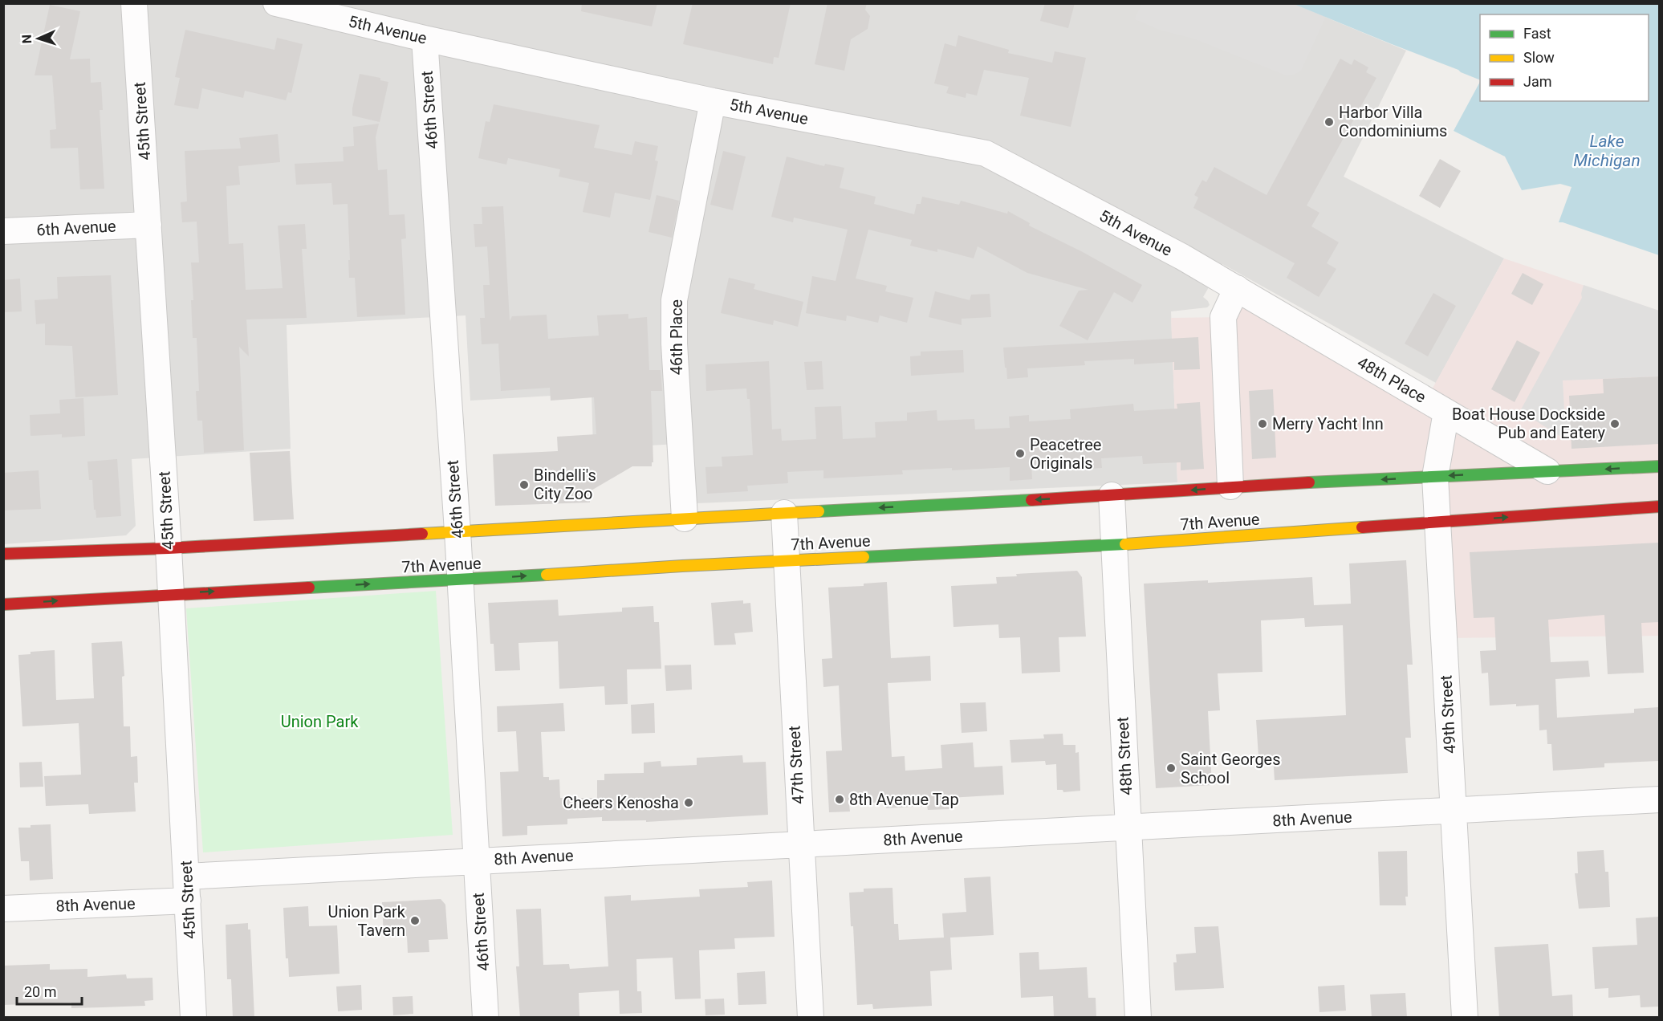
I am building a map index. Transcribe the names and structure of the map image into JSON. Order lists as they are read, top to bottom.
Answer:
{
  "streets": {
    "street": [
      "5th Avenue",
      "46th Street",
      "45th Street",
      "6th Avenue",
      "46th Place",
      "48th Place",
      "7th Avenue",
      "49th Street",
      "48th Street",
      "47th Street",
      "8th Avenue"
    ]
  },
  "crossings": [
    ["5th Avenue", "46th Street"],
    ["5th Avenue", "46th Place"],
    ["5th Avenue", "48th Place"],
    ["46th Street", "7th Avenue"],
    ["46th Street", "8th Avenue"],
    ["45th Street", "6th Avenue"],
    ["45th Street", "7th Avenue"],
    ["45th Street", "8th Avenue"],
    ["46th Place", "7th Avenue"],
    ["48th Place", "7th Avenue"],
    ["48th Place", "49th Street"],
    ["7th Avenue", "49th Street"],
    ["7th Avenue", "48th Street"],
    ["7th Avenue", "47th Street"],
    ["49th Street", "8th Avenue"],
    ["48th Street", "8th Avenue"],
    ["47th Street", "8th Avenue"]
  ],
  "water": ["Lake Michigan"],
  "parks": ["Union Park"],
  "places": [
    "Harbor Villa Condominiums",
    "Merry Yacht Inn",
    "Boat House Dockside Pub and Eatery",
    "Peacetree Originals",
    "Bindelli's City Zoo",
    "Saint Georges School",
    "8th Avenue Tap",
    "Cheers Kenosha",
    "Union Park Tavern"
  ],
  "legend": ["Fast", "Slow", "Jam"],
  "scale_bar": "20 m",
  "north": "left"
}
